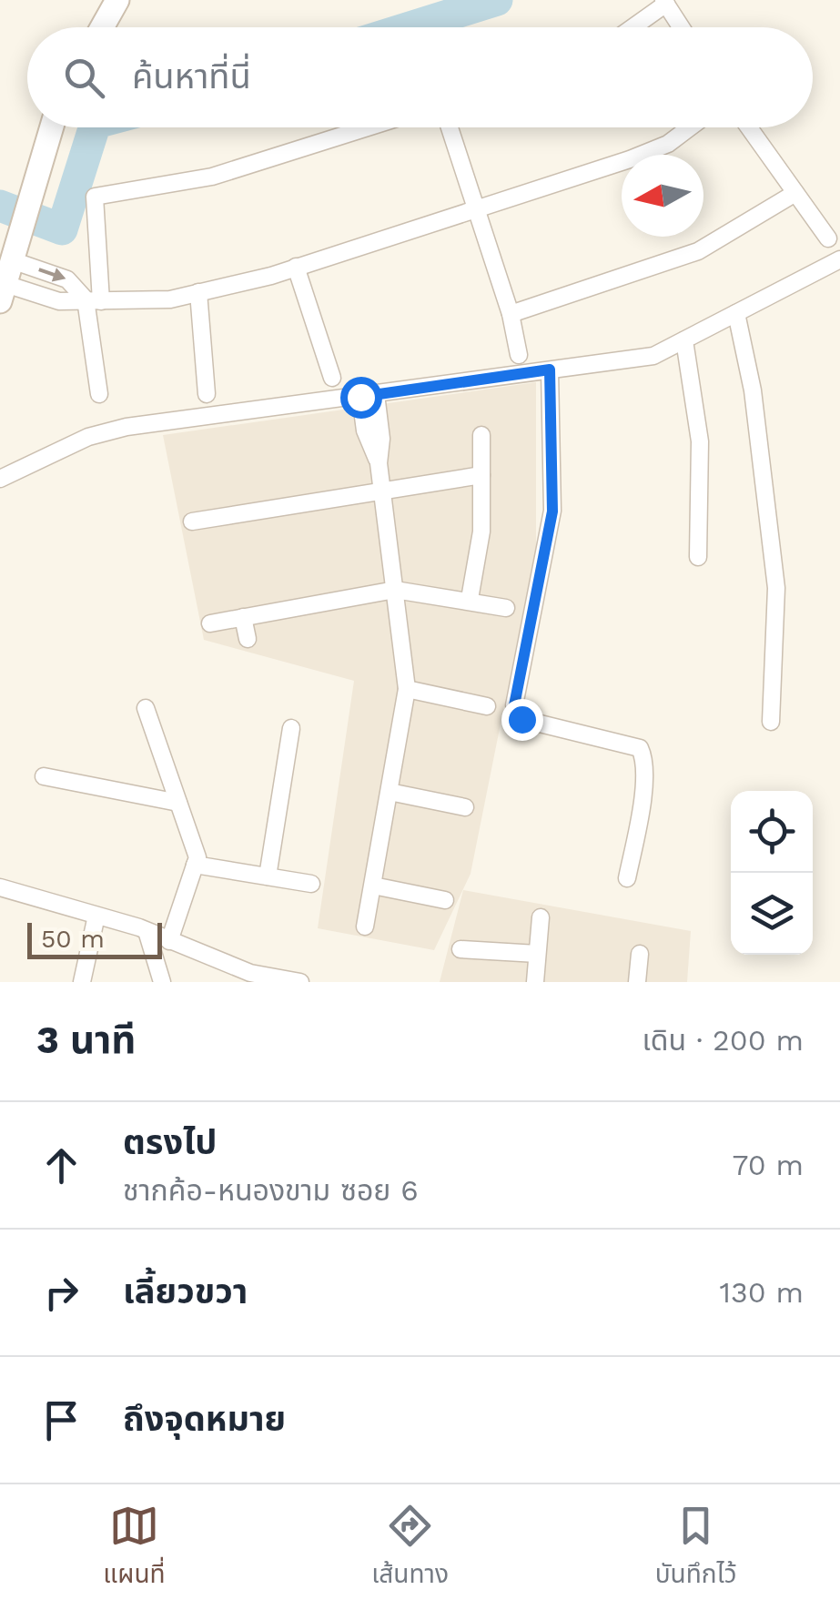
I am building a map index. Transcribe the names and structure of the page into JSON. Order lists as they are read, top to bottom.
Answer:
{
  "scale_bar": "50 m",
  "north": "left",
  "page": {
    "search": "ค้นหาที่นี่",
    "scale": "50 m",
    "heading": ["3 นาที", "เดิน · 200 m"],
    "list": [
      ["ตรงไป", "ชากค้อ-หนองขาม ซอย 6", "70 m"],
      ["เลี้ยวขวา", "130 m"],
      "ถึงจุดหมาย"
    ],
    "nav": ["แผนที่", "เส้นทาง", "บันทึกไว้"]
  }
}
